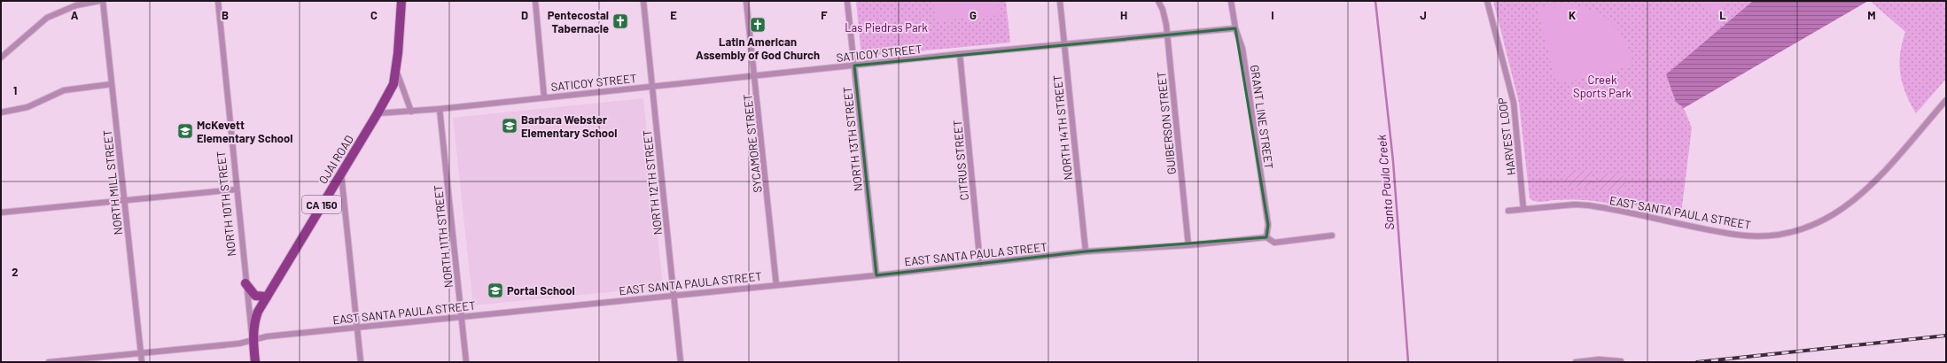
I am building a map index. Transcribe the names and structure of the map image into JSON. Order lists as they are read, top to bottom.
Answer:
{
  "streets": {
    "main road": ["OJAI ROAD", "NORTH 10TH STREET", "CA 150"],
    "street": [
      "SATICOY STREET",
      "GRANT LINE STREET",
      "GUIBERSON STREET",
      "NORTH 14TH STREET",
      "HARVEST LOOP",
      "NORTH 13TH STREET",
      "SYCAMORE STREET",
      "CITRUS STREET",
      "NORTH MILL STREET",
      "NORTH 12TH STREET",
      "EAST SANTA PAULA STREET",
      "NORTH 11TH STREET"
    ]
  },
  "crossings": [
    ["SATICOY STREET", "GRANT LINE STREET"],
    ["SATICOY STREET", "GUIBERSON STREET"],
    ["SATICOY STREET", "NORTH 14TH STREET"],
    ["SATICOY STREET", "NORTH 13TH STREET"],
    ["SATICOY STREET", "SYCAMORE STREET"],
    ["SATICOY STREET", "OJAI ROAD"],
    ["SATICOY STREET", "CITRUS STREET"],
    ["SATICOY STREET", "NORTH 12TH STREET"],
    ["SATICOY STREET", "NORTH 11TH STREET"],
    ["GRANT LINE STREET", "EAST SANTA PAULA STREET"],
    ["GUIBERSON STREET", "EAST SANTA PAULA STREET"],
    ["NORTH 14TH STREET", "EAST SANTA PAULA STREET"],
    ["HARVEST LOOP", "EAST SANTA PAULA STREET"],
    ["NORTH 13TH STREET", "EAST SANTA PAULA STREET"],
    ["SYCAMORE STREET", "EAST SANTA PAULA STREET"],
    ["OJAI ROAD", "NORTH 10TH STREET"],
    ["OJAI ROAD", "EAST SANTA PAULA STREET"],
    ["CITRUS STREET", "EAST SANTA PAULA STREET"],
    ["NORTH MILL STREET", "EAST SANTA PAULA STREET"],
    ["NORTH 12TH STREET", "EAST SANTA PAULA STREET"],
    ["NORTH 10TH STREET", "EAST SANTA PAULA STREET"],
    ["EAST SANTA PAULA STREET", "NORTH 11TH STREET"]
  ],
  "water": ["Santa Paula Creek"],
  "parks": ["Las Piedras Park", "Creek Sports Park"],
  "places": {
    "church": ["Pentecostal Tabernacle", "Latin American Assembly of God Church"],
    "school or university": ["Barbara Webster Elementary School", "McKevett Elementary School", "Portal School"]
  },
  "grid": {
    "columns": [
      "A",
      "B",
      "C",
      "D",
      "E",
      "F",
      "G",
      "H",
      "I",
      "J",
      "K",
      "L",
      "M"
    ],
    "rows": ["1", "2"]
  }
}
